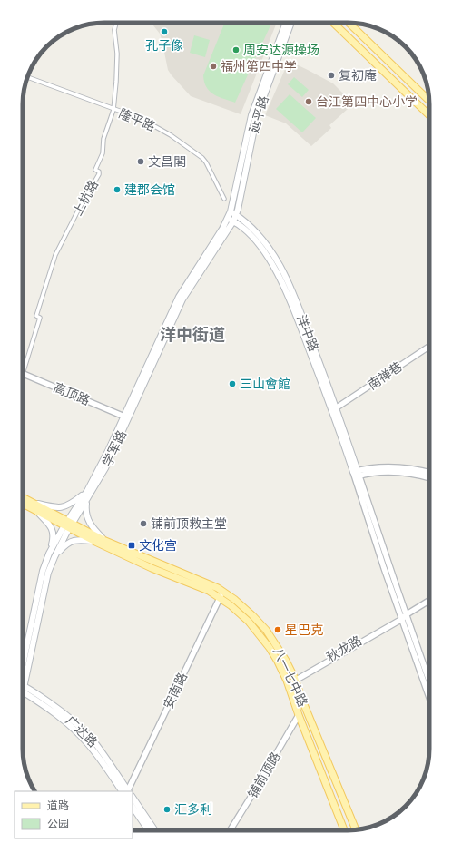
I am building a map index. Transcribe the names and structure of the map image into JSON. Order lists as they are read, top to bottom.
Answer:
{
  "streets": {
    "main road": [
      "延平路",
      "洋中路",
      "学军路",
      "八一七中路",
      "广达路"
    ],
    "street": [
      "隆平路",
      "上杭路",
      "南禅巷",
      "高顶路",
      "秋龙路",
      "安南路",
      "铺前顶路"
    ]
  },
  "crossings": [
    ["延平路", "洋中路"],
    ["延平路", "学军路"],
    ["隆平路", "上杭路"],
    ["洋中路", "南禅巷"],
    ["洋中路", "学军路"],
    ["高顶路", "学军路"],
    ["学军路", "八一七中路"],
    ["秋龙路", "八一七中路"],
    ["八一七中路", "安南路"],
    ["八一七中路", "铺前顶路"]
  ],
  "districts": ["洋中街道"],
  "places": {
    "other": [
      "孔子像",
      "周安达源操场",
      "福州第四中学",
      "复初庵",
      "台江第四中心小学",
      "文昌閣",
      "建郡会馆",
      "三山會館",
      "铺前顶救主堂",
      "星巴克",
      "汇多利"
    ],
    "transit": ["文化宫"]
  },
  "legend": ["道路", "公园"]
}
